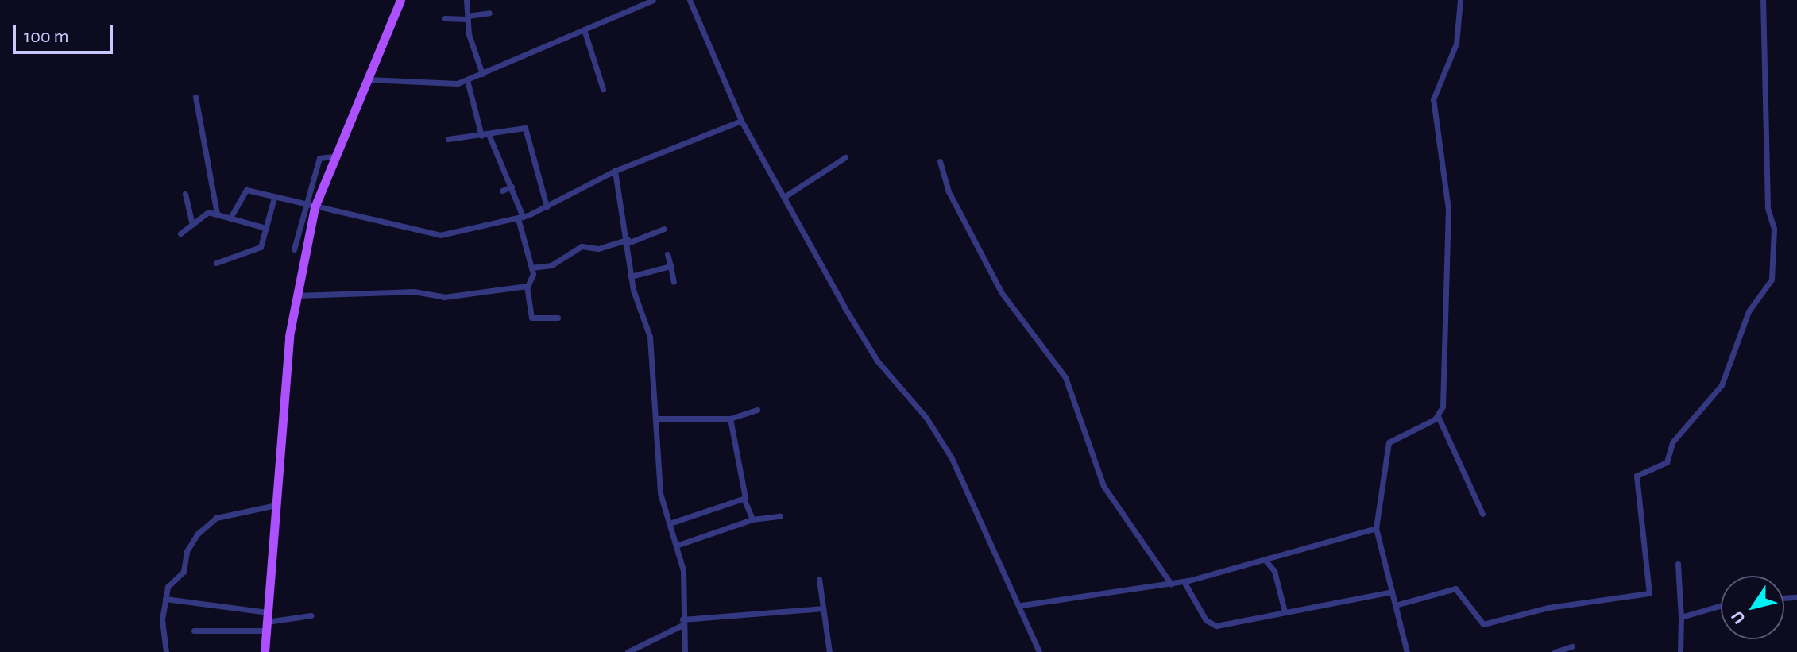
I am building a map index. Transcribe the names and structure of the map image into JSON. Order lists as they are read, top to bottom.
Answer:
{
  "scale_bar": "100 m",
  "north": "bottom left"
}
